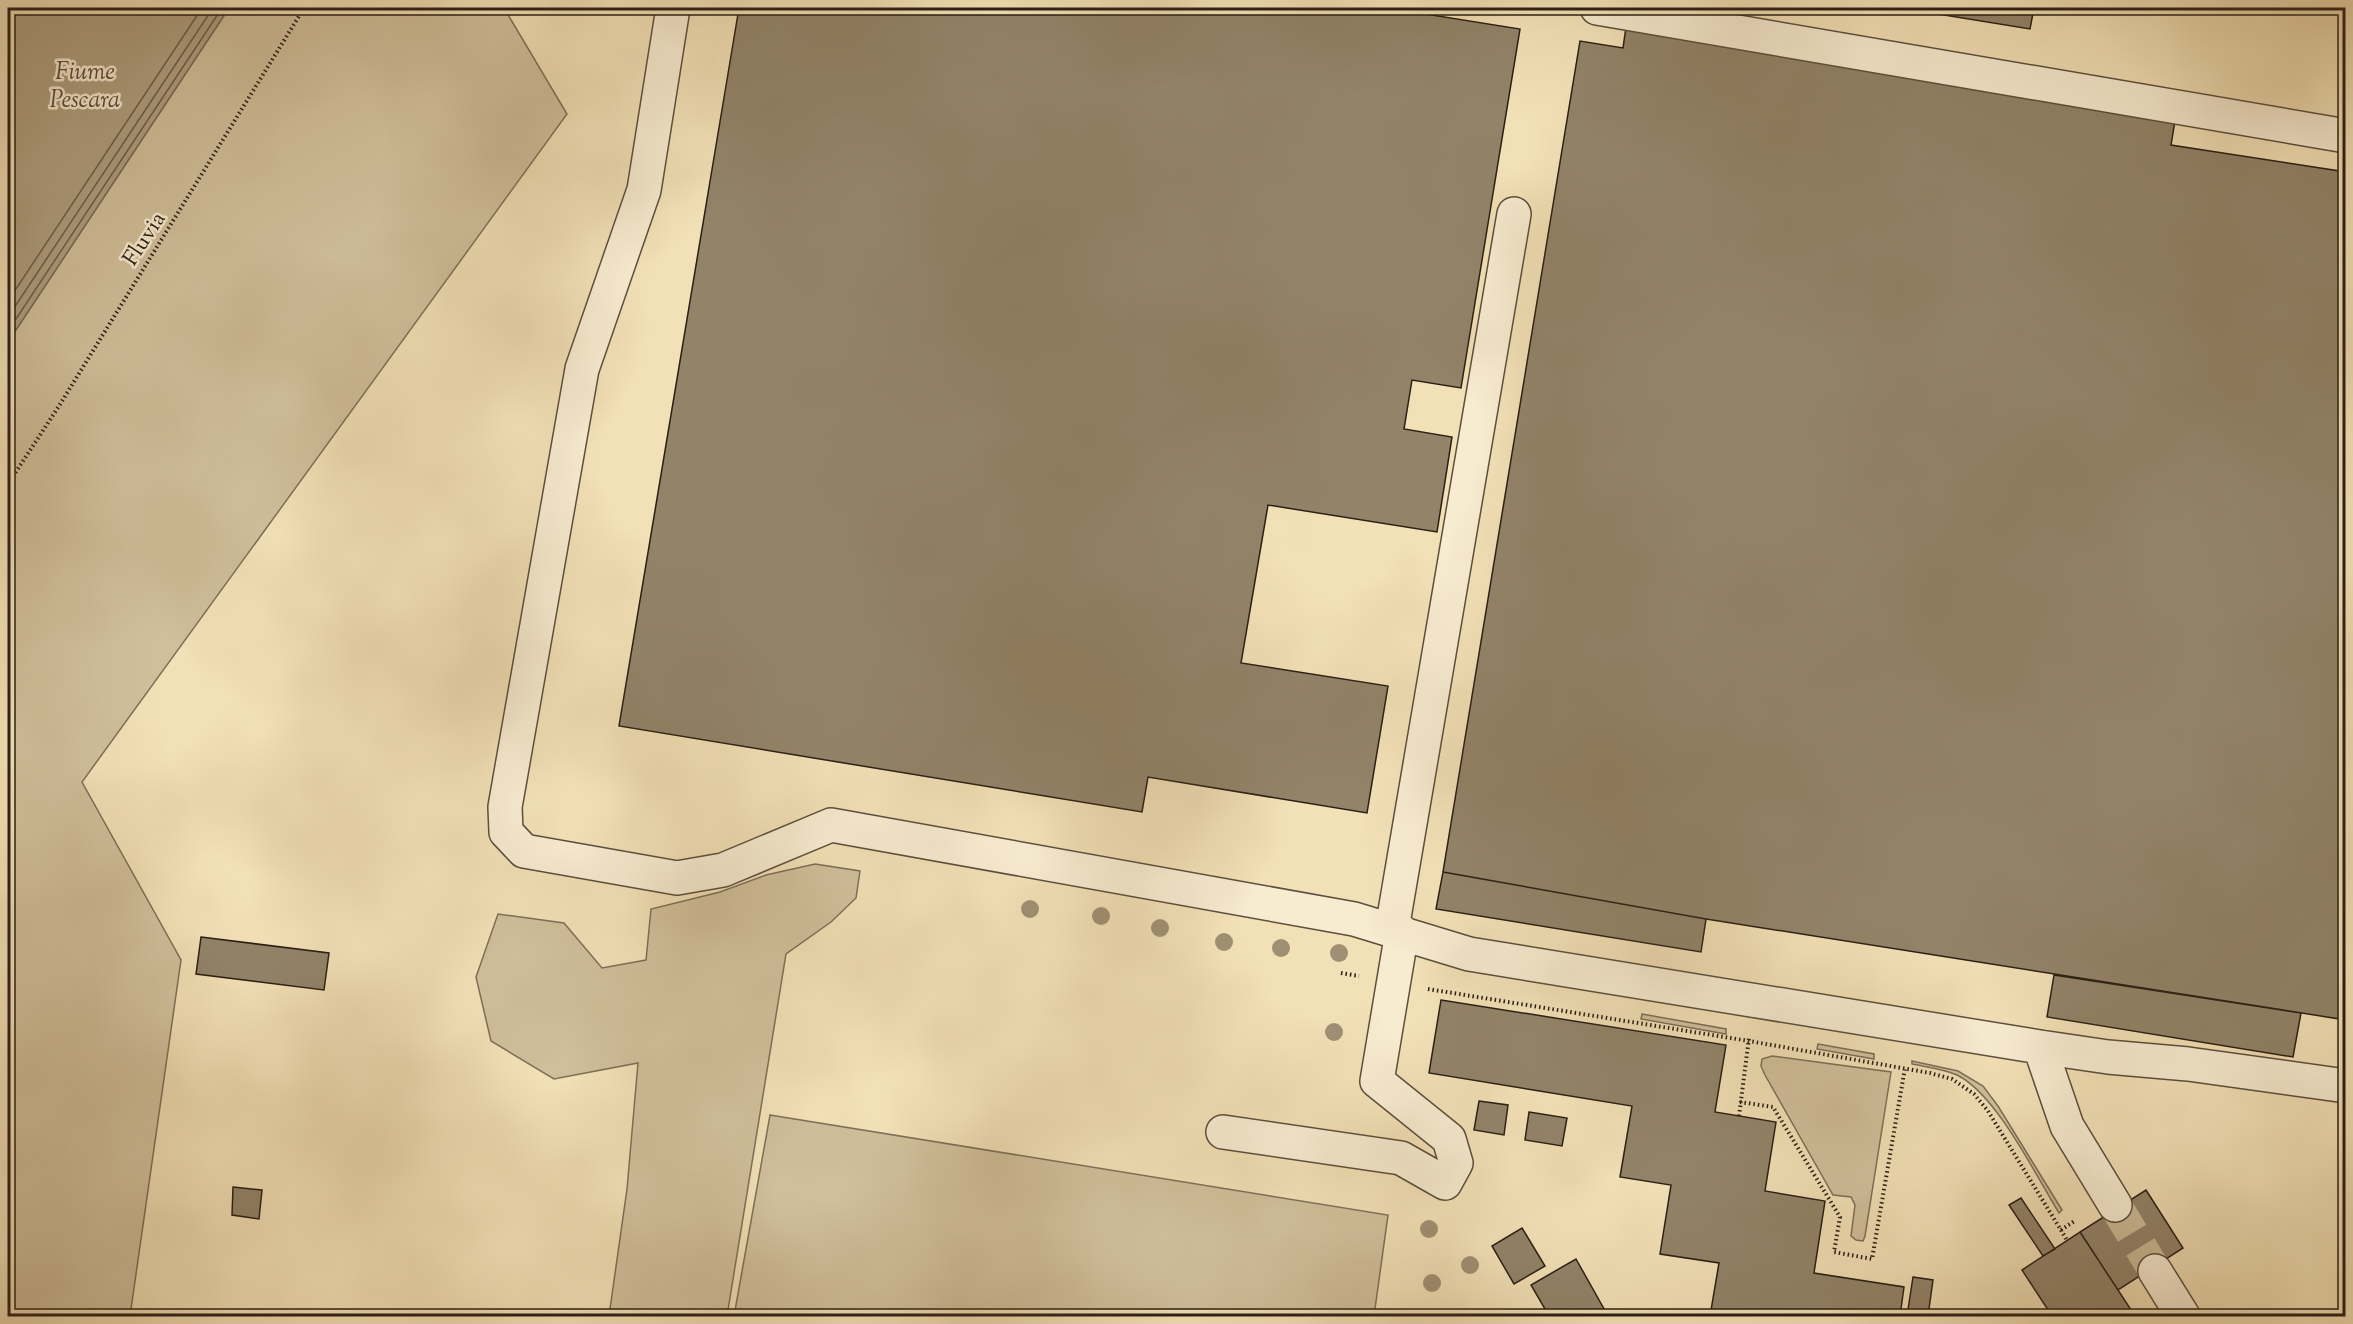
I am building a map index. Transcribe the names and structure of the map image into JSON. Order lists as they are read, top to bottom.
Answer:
{
  "streets": {
    "path": ["Fluvia"]
  },
  "water": ["Fiume Pescara"]
}
